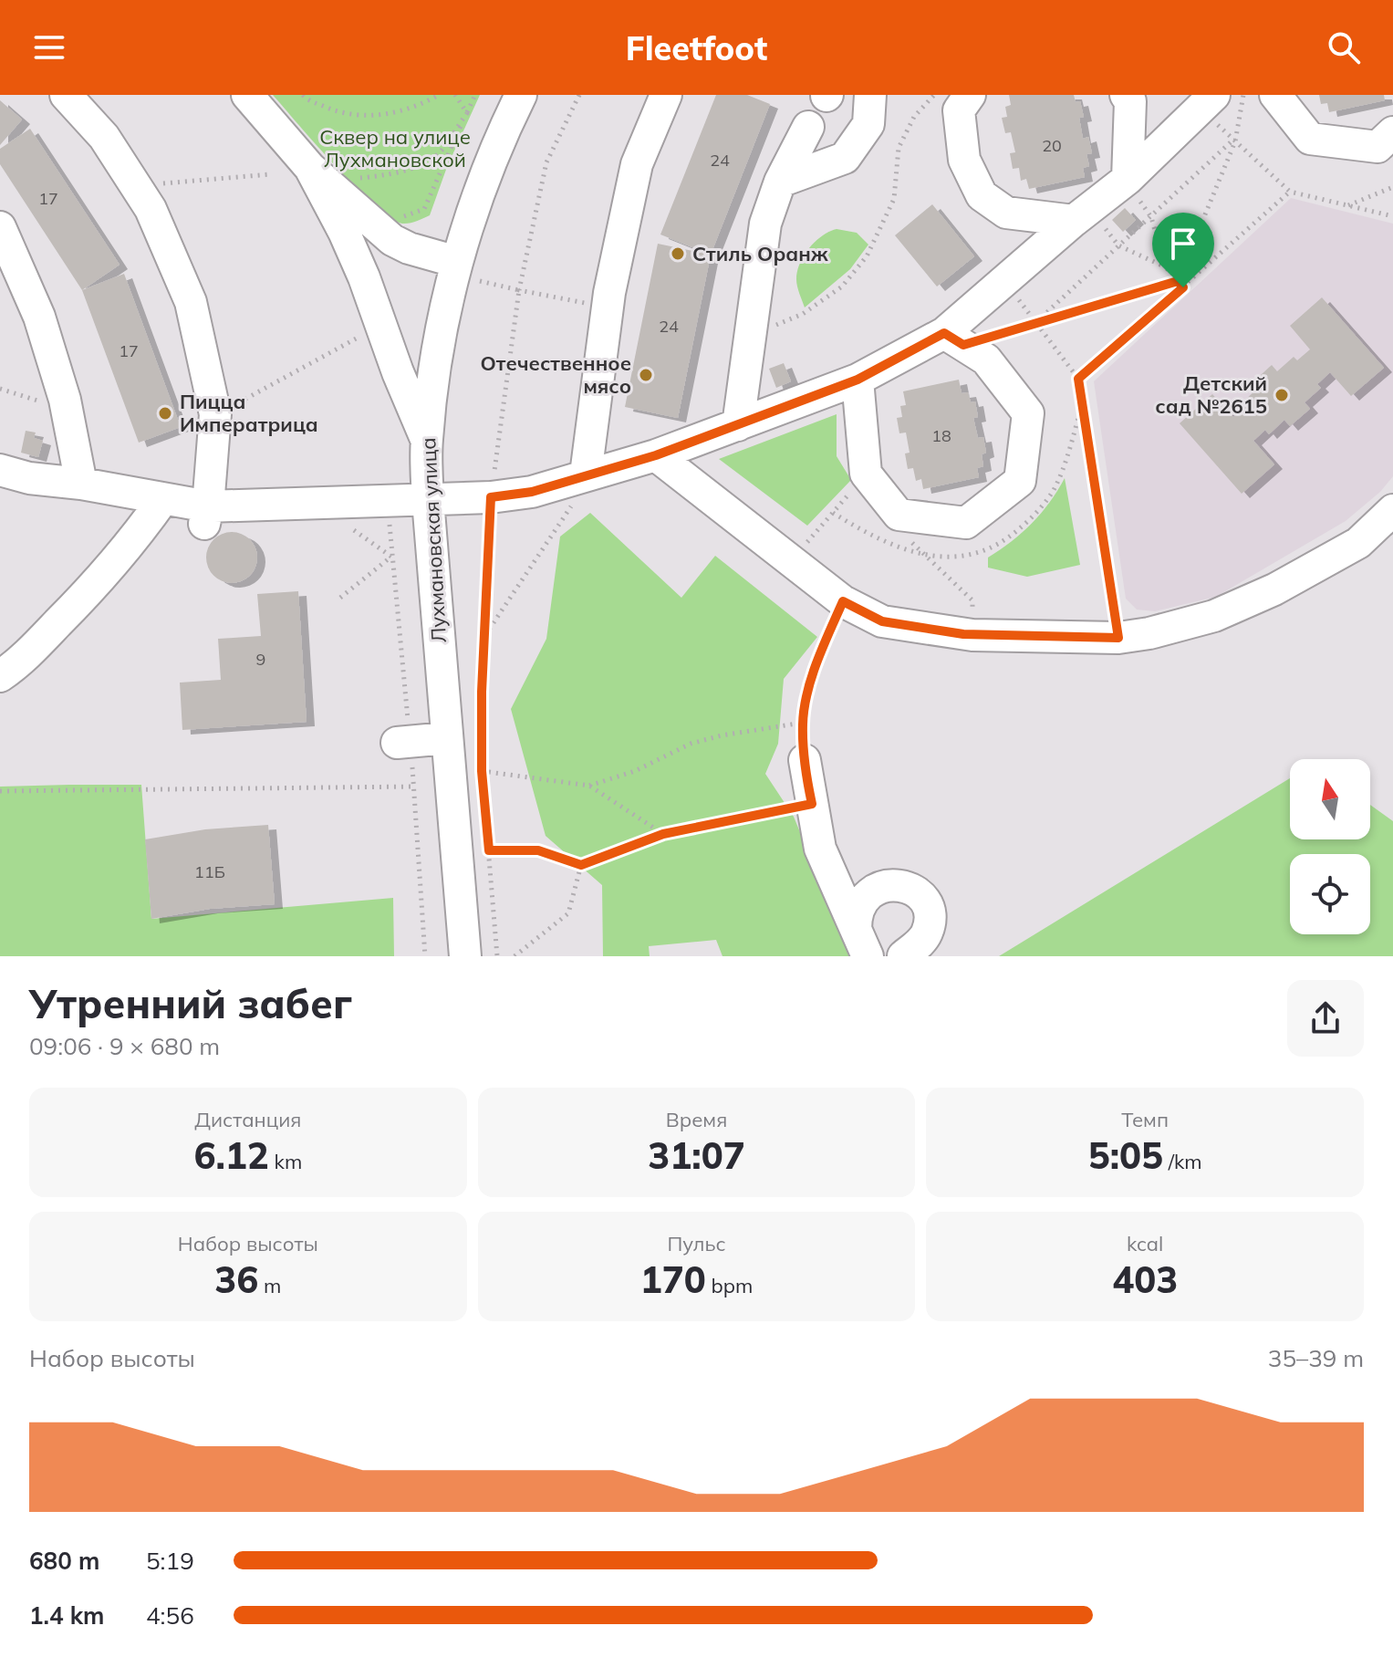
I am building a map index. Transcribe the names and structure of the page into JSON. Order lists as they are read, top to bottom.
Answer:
{
  "streets": {
    "street": ["Лухмановская улица"]
  },
  "parks": ["Сквер на улице Лухмановской"],
  "places": [
    "Стиль Оранж",
    "Отечественное мясо",
    "Детский сад №2615",
    "Пицца Императрица"
  ],
  "house_numbers": [
    "20",
    "24",
    "17",
    "24",
    "17",
    "18",
    "9",
    "11Б"
  ],
  "north": "top",
  "page": {
    "header": "Fleetfoot",
    "heading": ["Утренний забег", "09:06 · 9 × 680 m"],
    "stats": [
      ["Дистанция", "6.12 km"],
      ["Время", "31:07"],
      ["Темп", "5:05 /km"],
      ["Набор высоты", "36 m"],
      ["Пульс", "170 bpm"],
      ["kcal", "403"]
    ],
    "chart": ["Набор высоты", "35–39 m"],
    "list": [
      {
        "name": "680 m",
        "note": "5:19"
      },
      {
        "name": "1.4 km",
        "note": "4:56"
      }
    ]
  }
}
